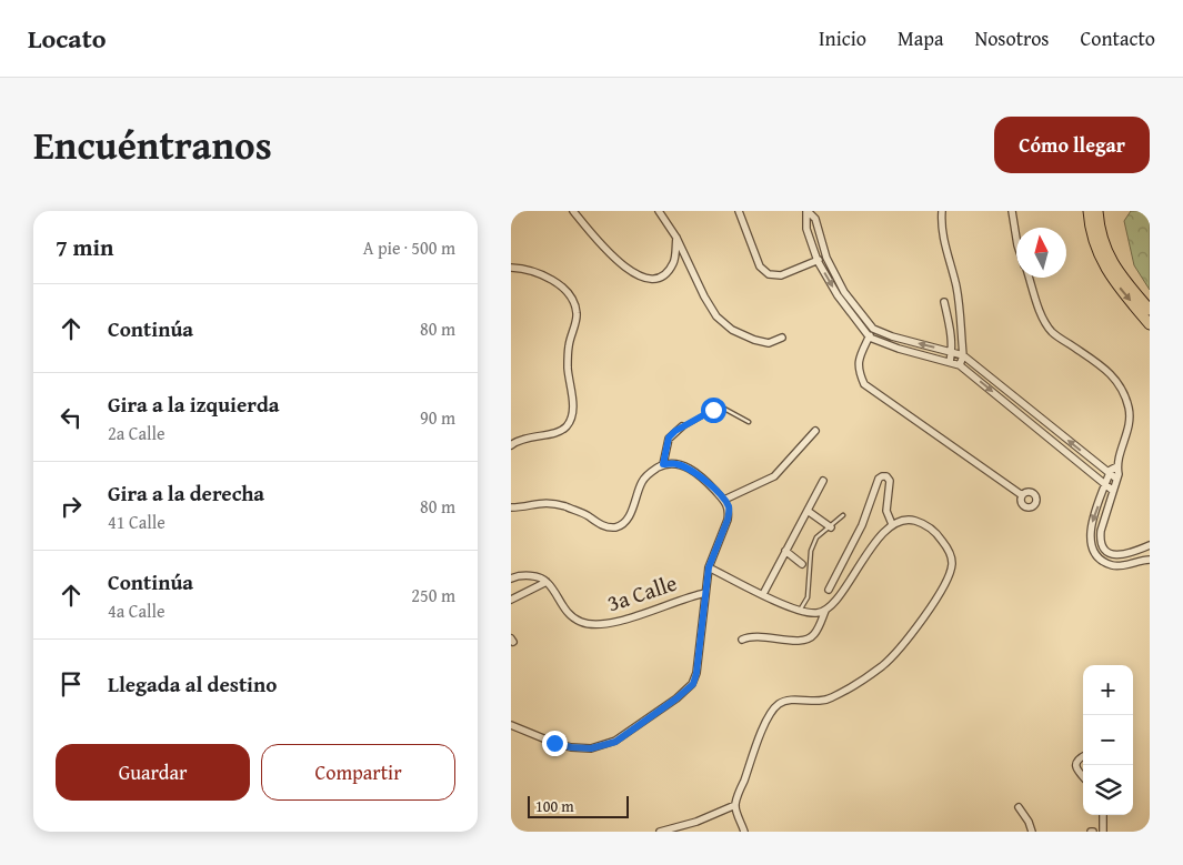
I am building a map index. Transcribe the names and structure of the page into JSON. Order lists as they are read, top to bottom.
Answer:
{
  "streets": {
    "street": ["3a Calle"]
  },
  "scale_bar": "100 m",
  "north": "top",
  "page": {
    "header": "Locato",
    "nav": [
      "Inicio",
      "Mapa",
      "Nosotros",
      "Contacto"
    ],
    "title": "Encuéntranos",
    "buttons": [
      "Cómo llegar",
      ["Guardar", "Compartir"]
    ],
    "heading": ["7 min", "A pie · 500 m"],
    "list": [
      ["Continúa", "80 m"],
      ["Gira a la izquierda", "2a Calle", "90 m"],
      ["Gira a la derecha", "41 Calle", "80 m"],
      ["Continúa", "4a Calle", "250 m"],
      "Llegada al destino"
    ],
    "map_buttons": ["+", "−"],
    "scale": "100 m"
  }
}
